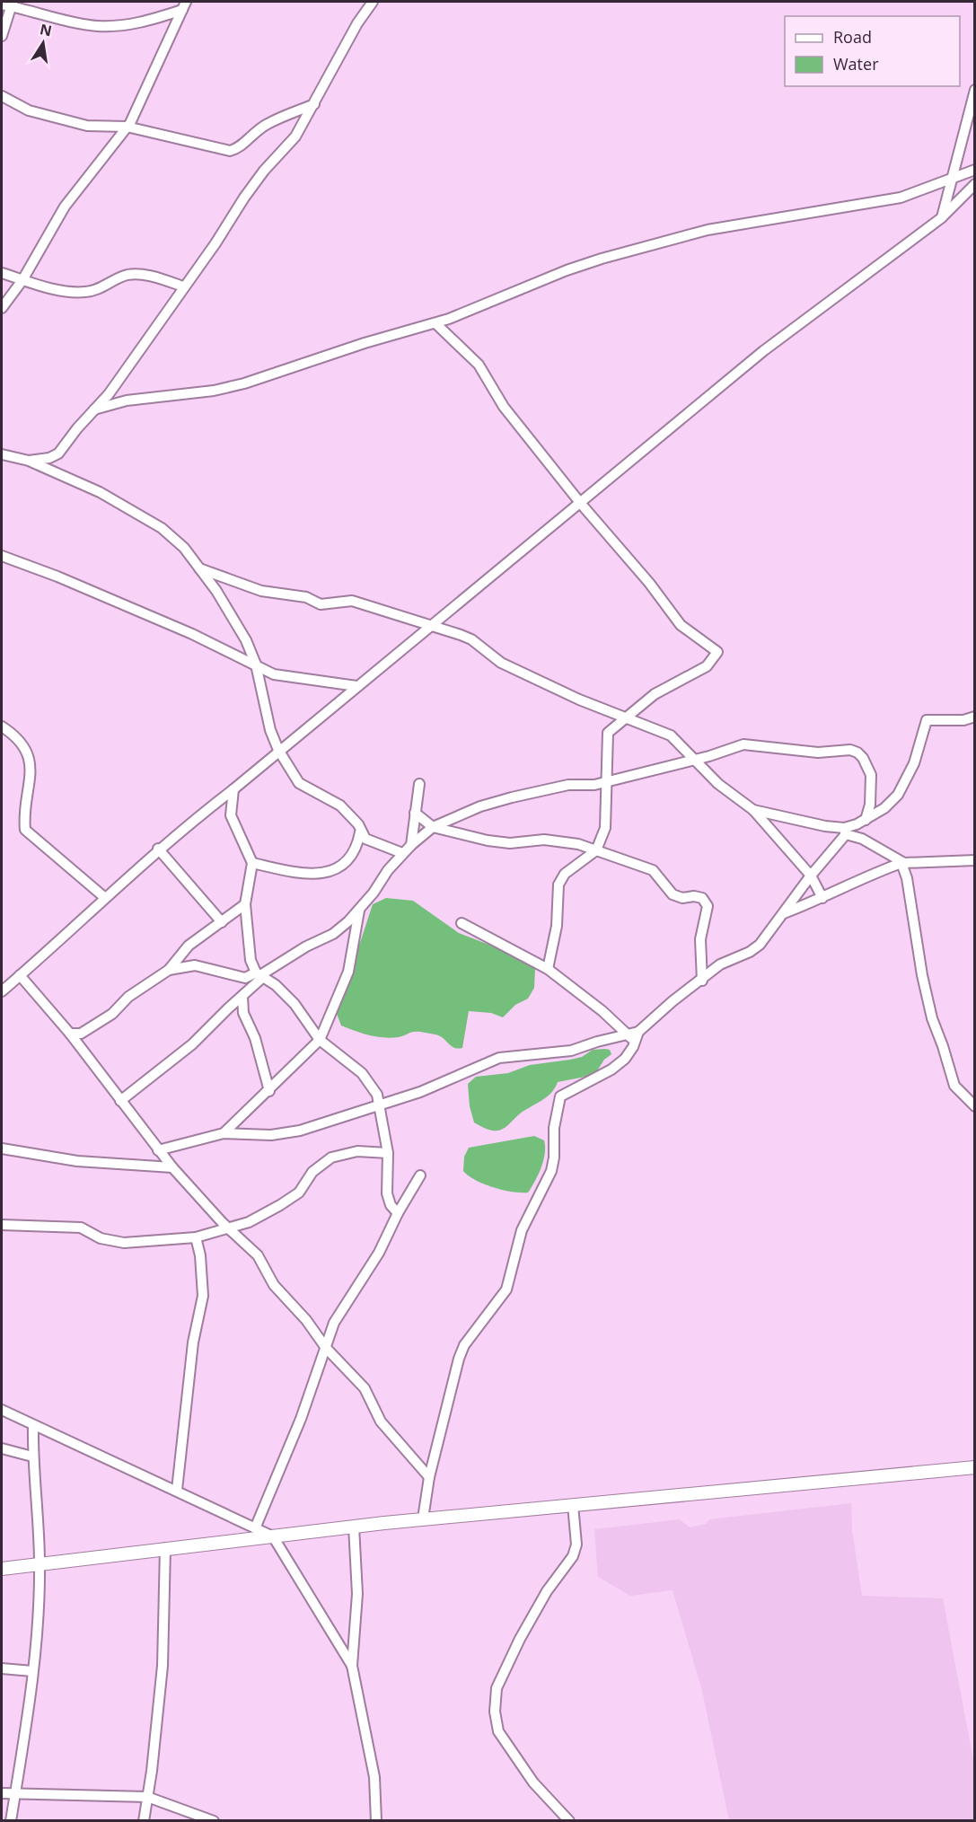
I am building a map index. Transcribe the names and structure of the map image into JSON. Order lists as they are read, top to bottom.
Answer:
{
  "legend": ["Road", "Water"],
  "north": "top"
}
